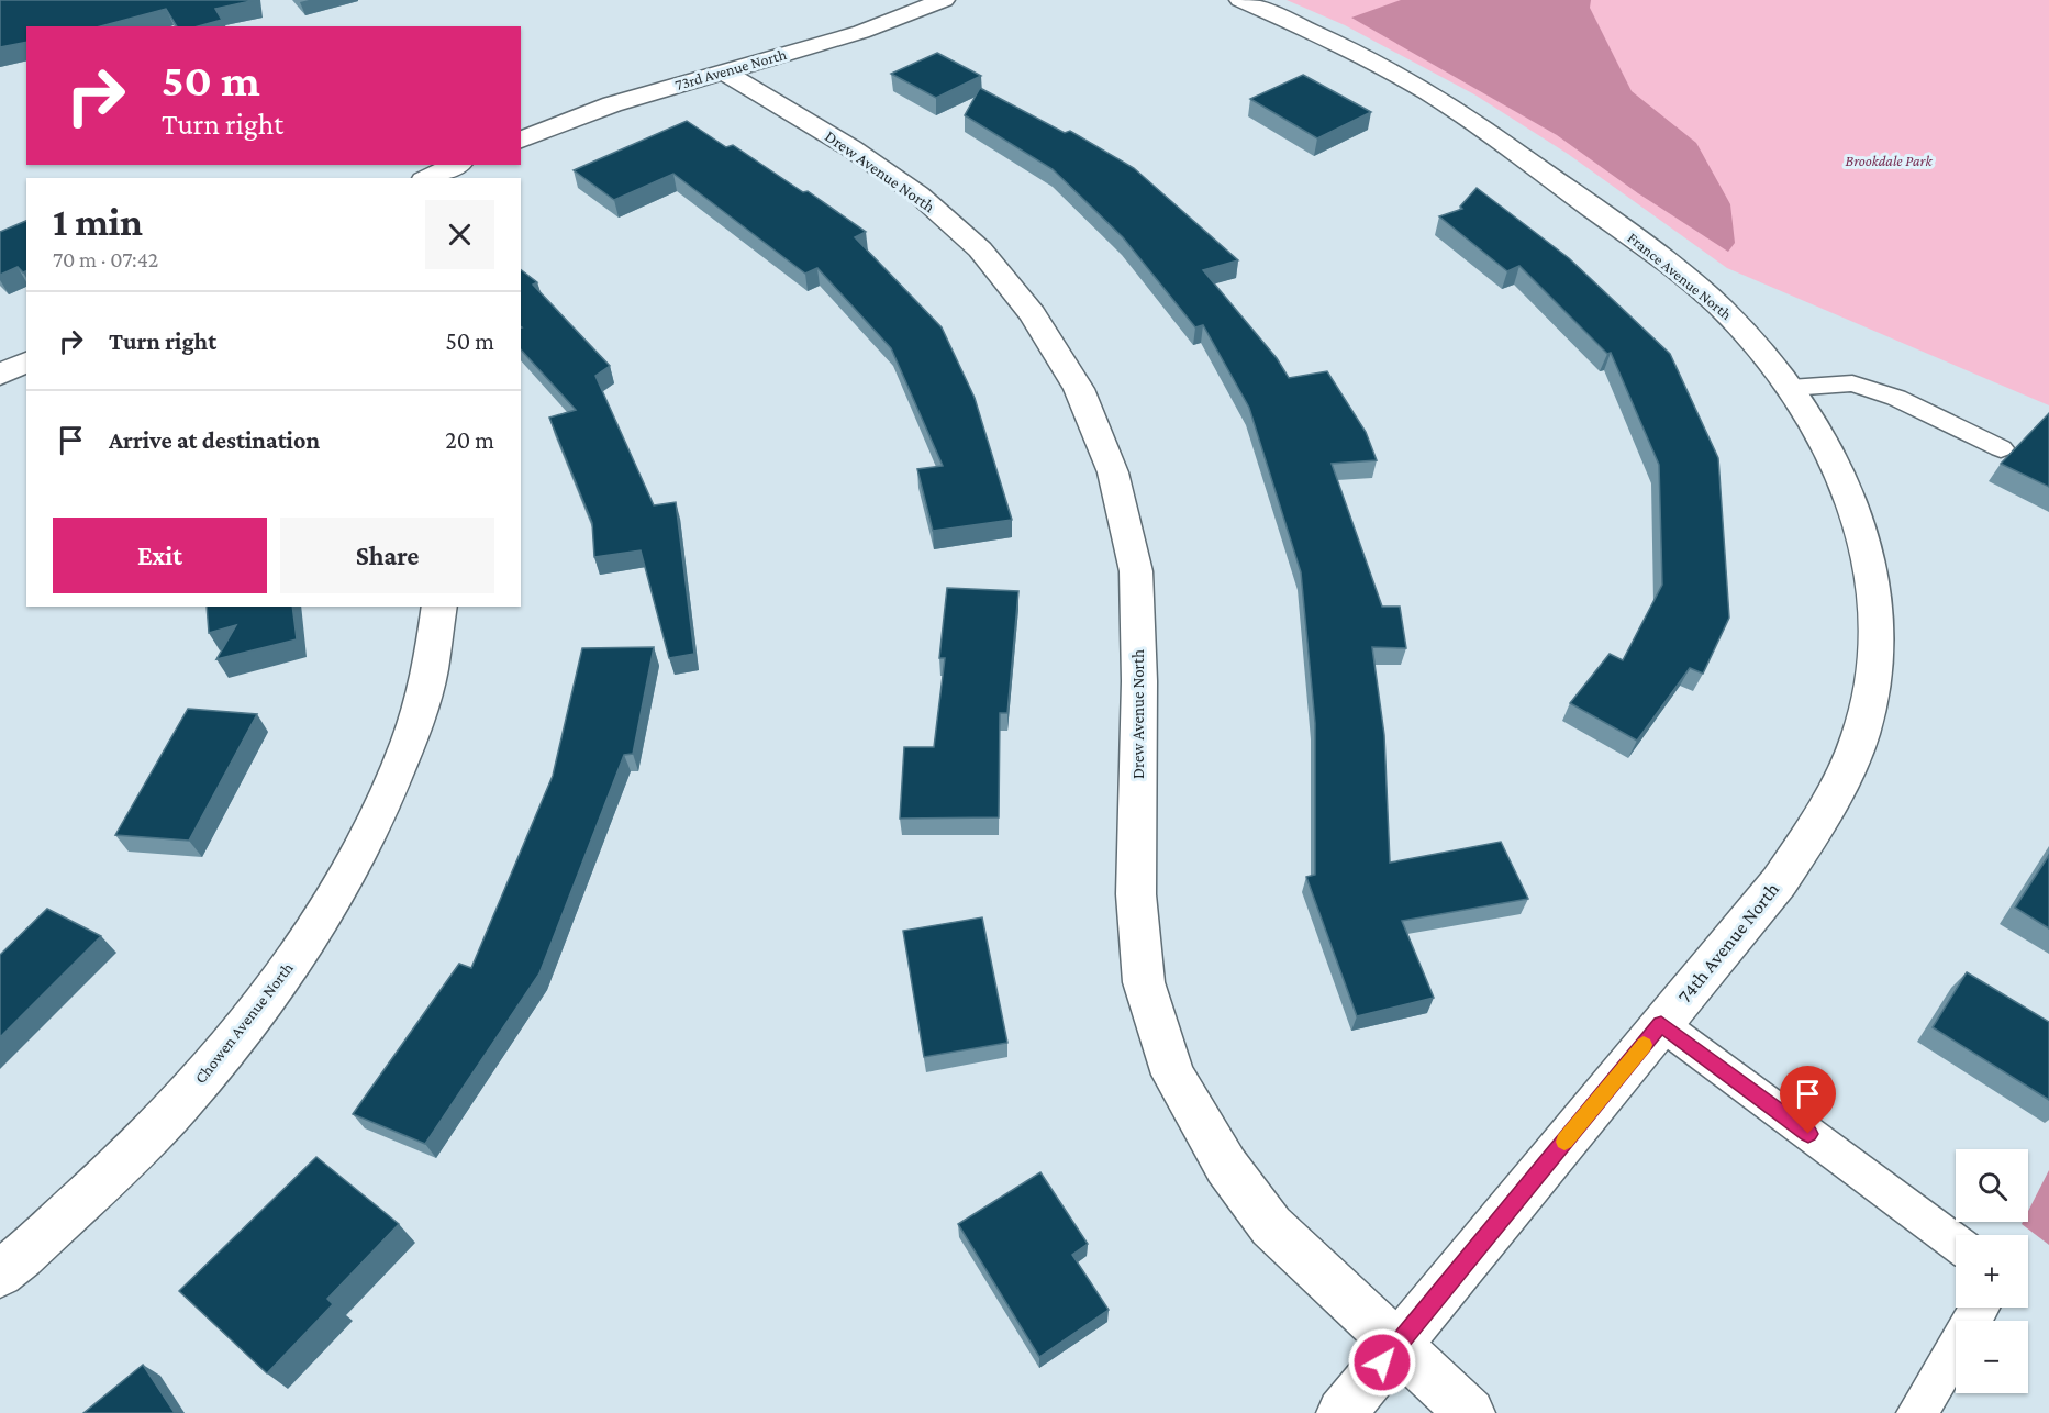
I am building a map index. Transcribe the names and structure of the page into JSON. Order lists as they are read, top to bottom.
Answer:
{
  "streets": {
    "street": [
      "73rd Avenue North",
      "Drew Avenue North",
      "France Avenue North",
      "74th Avenue North",
      "Chowen Avenue North"
    ]
  },
  "crossings": [
    ["73rd Avenue North", "Drew Avenue North"],
    ["Drew Avenue North", "74th Avenue North"],
    ["France Avenue North", "74th Avenue North"]
  ],
  "parks": ["Brookdale Park"],
  "page": {
    "turn": ["50 m", "Turn right"],
    "heading": ["1 min", "70 m · 07:42"],
    "list": [
      {
        "name": "Turn right",
        "value": "50 m"
      },
      {
        "name": "Arrive at destination",
        "value": "20 m"
      }
    ],
    "buttons": ["Exit", "Share"],
    "map_buttons": ["+", "−"]
  }
}
